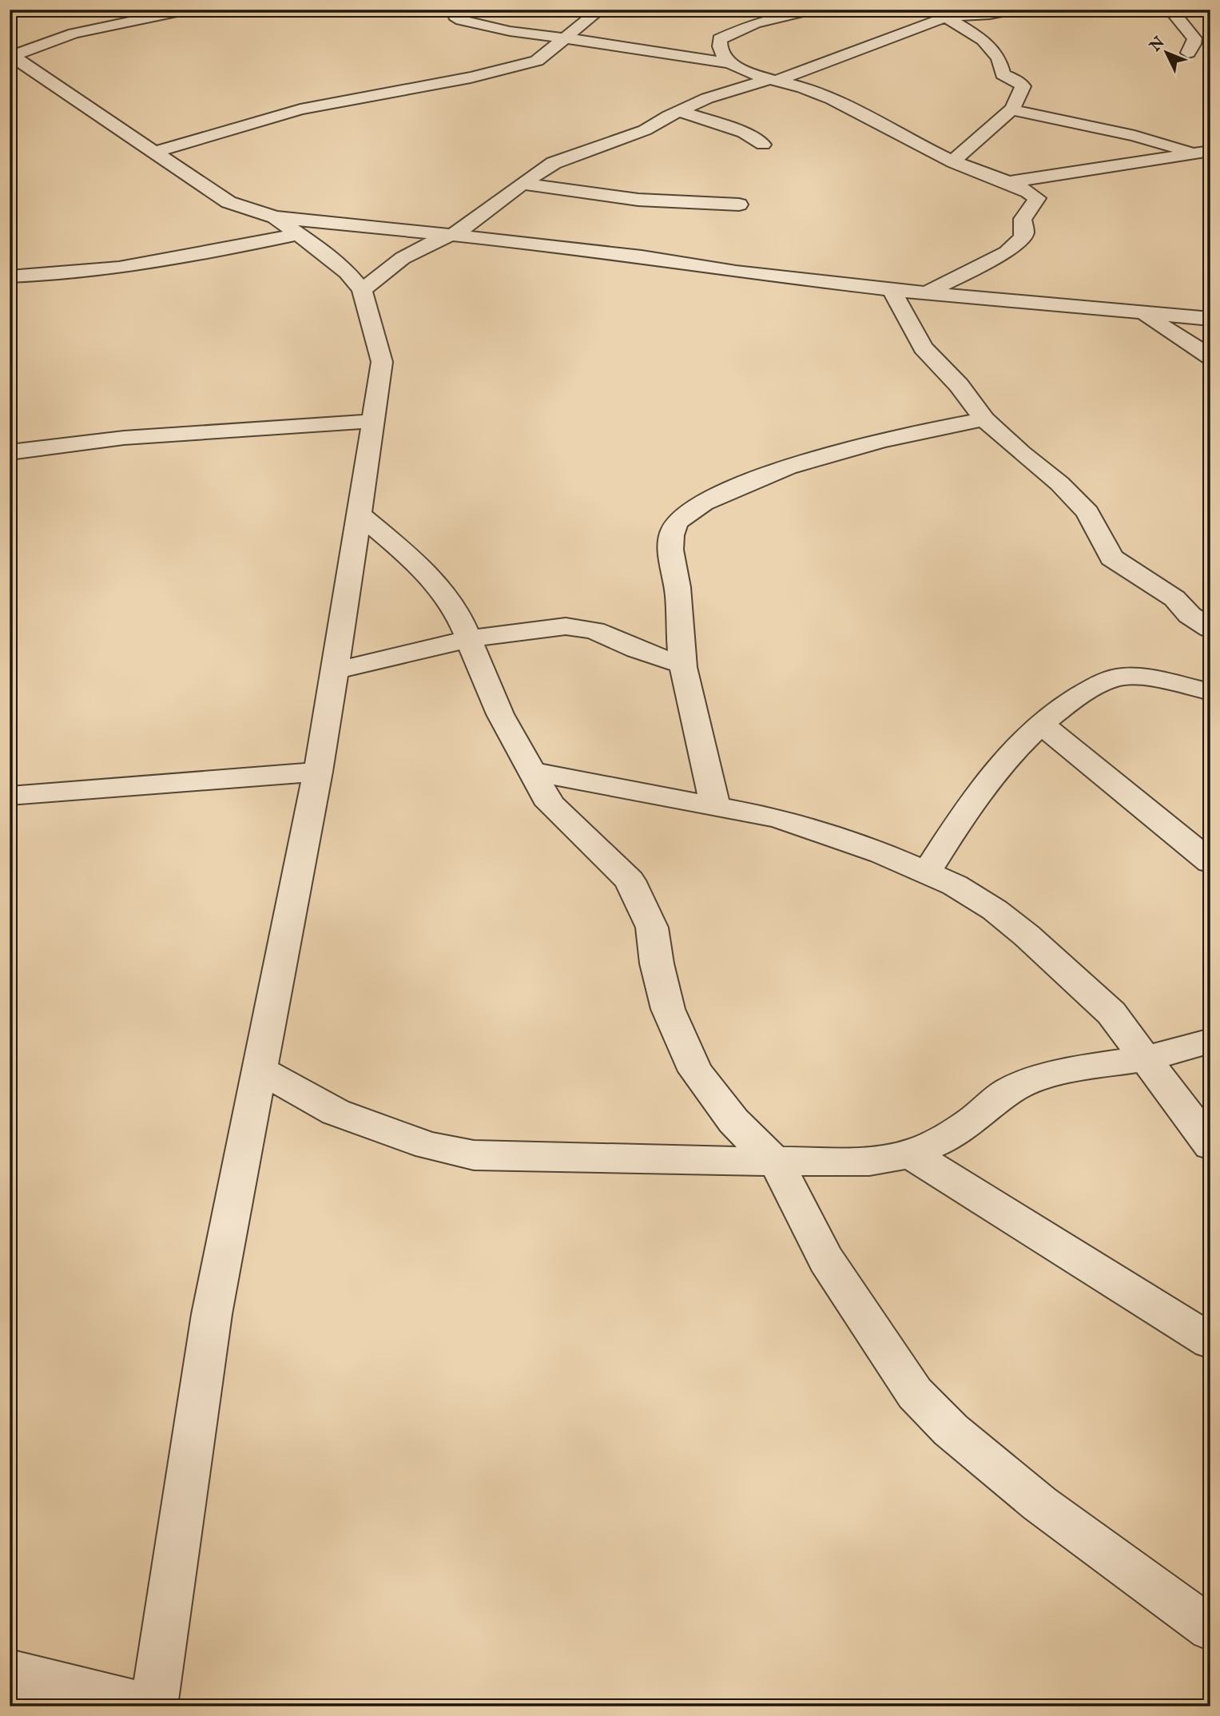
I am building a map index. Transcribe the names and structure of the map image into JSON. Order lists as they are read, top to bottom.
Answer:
{
  "north": "top left"
}
